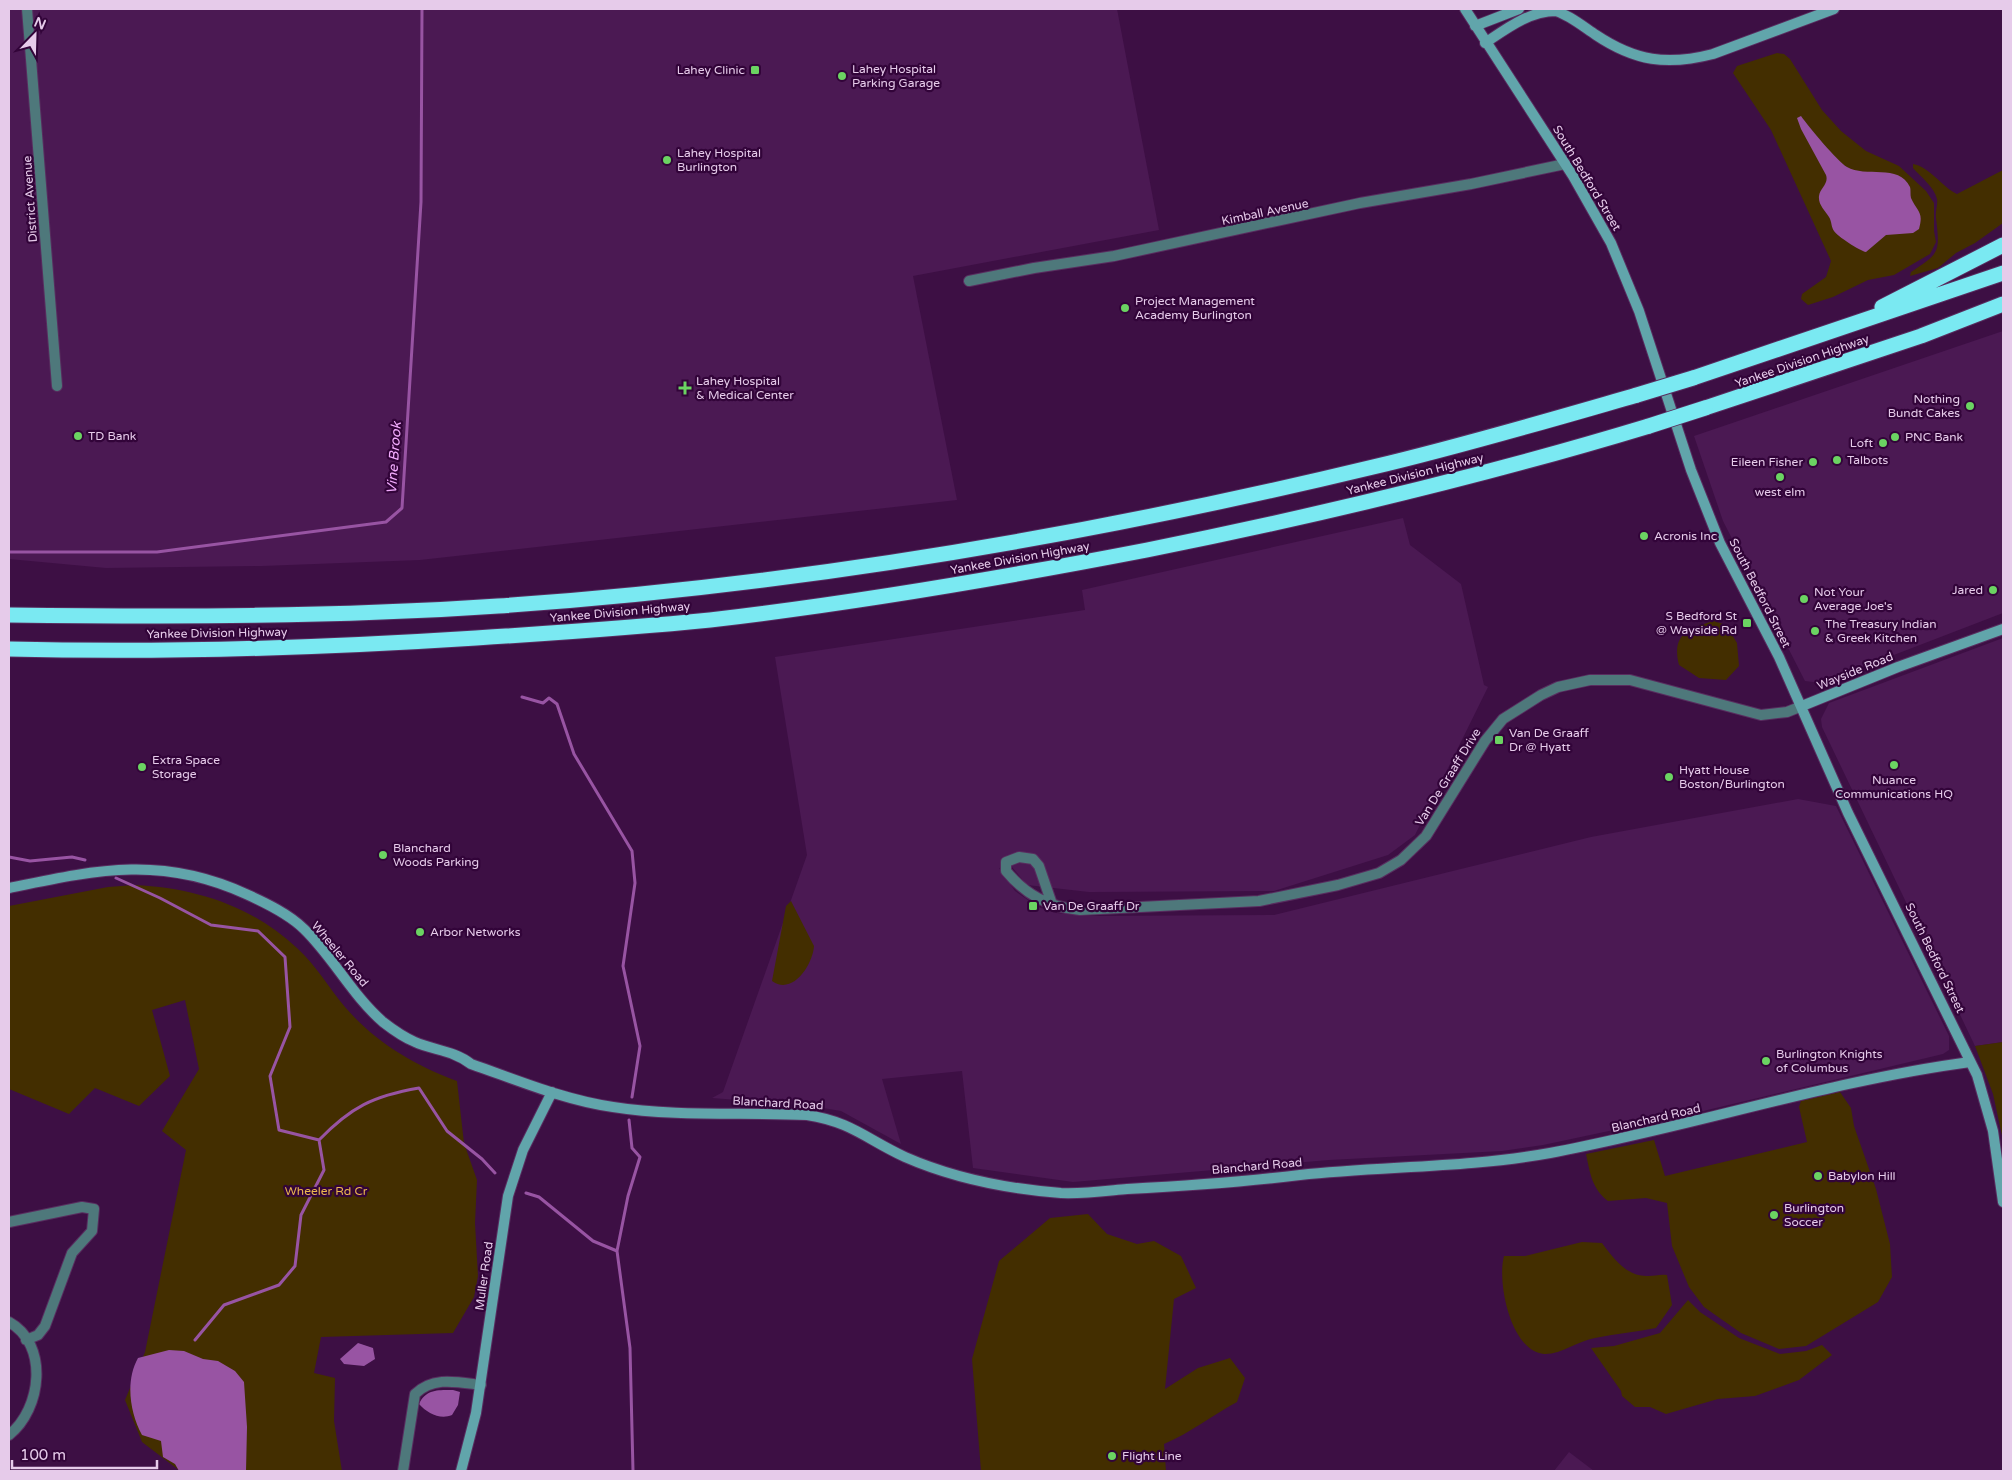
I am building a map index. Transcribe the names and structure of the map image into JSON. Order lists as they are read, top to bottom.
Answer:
{
  "streets": {
    "highway": ["Yankee Division Highway"],
    "main road": [
      "South Bedford Street",
      "Wayside Road",
      "Wheeler Road",
      "Blanchard Road",
      "Muller Road"
    ],
    "street": ["District Avenue", "Kimball Avenue", "Van De Graaff Drive"]
  },
  "crossings": [
    ["South Bedford Street", "Kimball Avenue"],
    ["South Bedford Street", "Wayside Road"],
    ["South Bedford Street", "Van De Graaff Drive"],
    ["South Bedford Street", "Blanchard Road"],
    ["Wayside Road", "Van De Graaff Drive"],
    ["Wheeler Road", "Blanchard Road"],
    ["Wheeler Road", "Muller Road"],
    ["Blanchard Road", "Muller Road"]
  ],
  "water": ["Vine Brook"],
  "parks": ["Wheeler Rd Cr"],
  "places": {
    "transit": [
      "Lahey Clinic",
      "S Bedford St @ Wayside Rd",
      "Van De Graaff Dr @ Hyatt",
      "Van De Graaff Dr"
    ],
    "other": [
      "Lahey Hospital Parking Garage",
      "Lahey Hospital Burlington",
      "Project Management Academy Burlington",
      "Nothing Bundt Cakes",
      "TD Bank",
      "PNC Bank",
      "Loft",
      "Talbots",
      "Eileen Fisher",
      "west elm",
      "Acronis Inc",
      "Jared",
      "Not Your Average Joe's",
      "The Treasury Indian & Greek Kitchen",
      "Nuance Communications HQ",
      "Extra Space Storage",
      "Hyatt House Boston/Burlington",
      "Blanchard Woods Parking",
      "Arbor Networks",
      "Burlington Knights of Columbus",
      "Babylon Hill",
      "Burlington Soccer",
      "Flight Line"
    ],
    "health": ["Lahey Hospital & Medical Center"]
  },
  "scale_bar": "100 m",
  "north": "top right"
}
